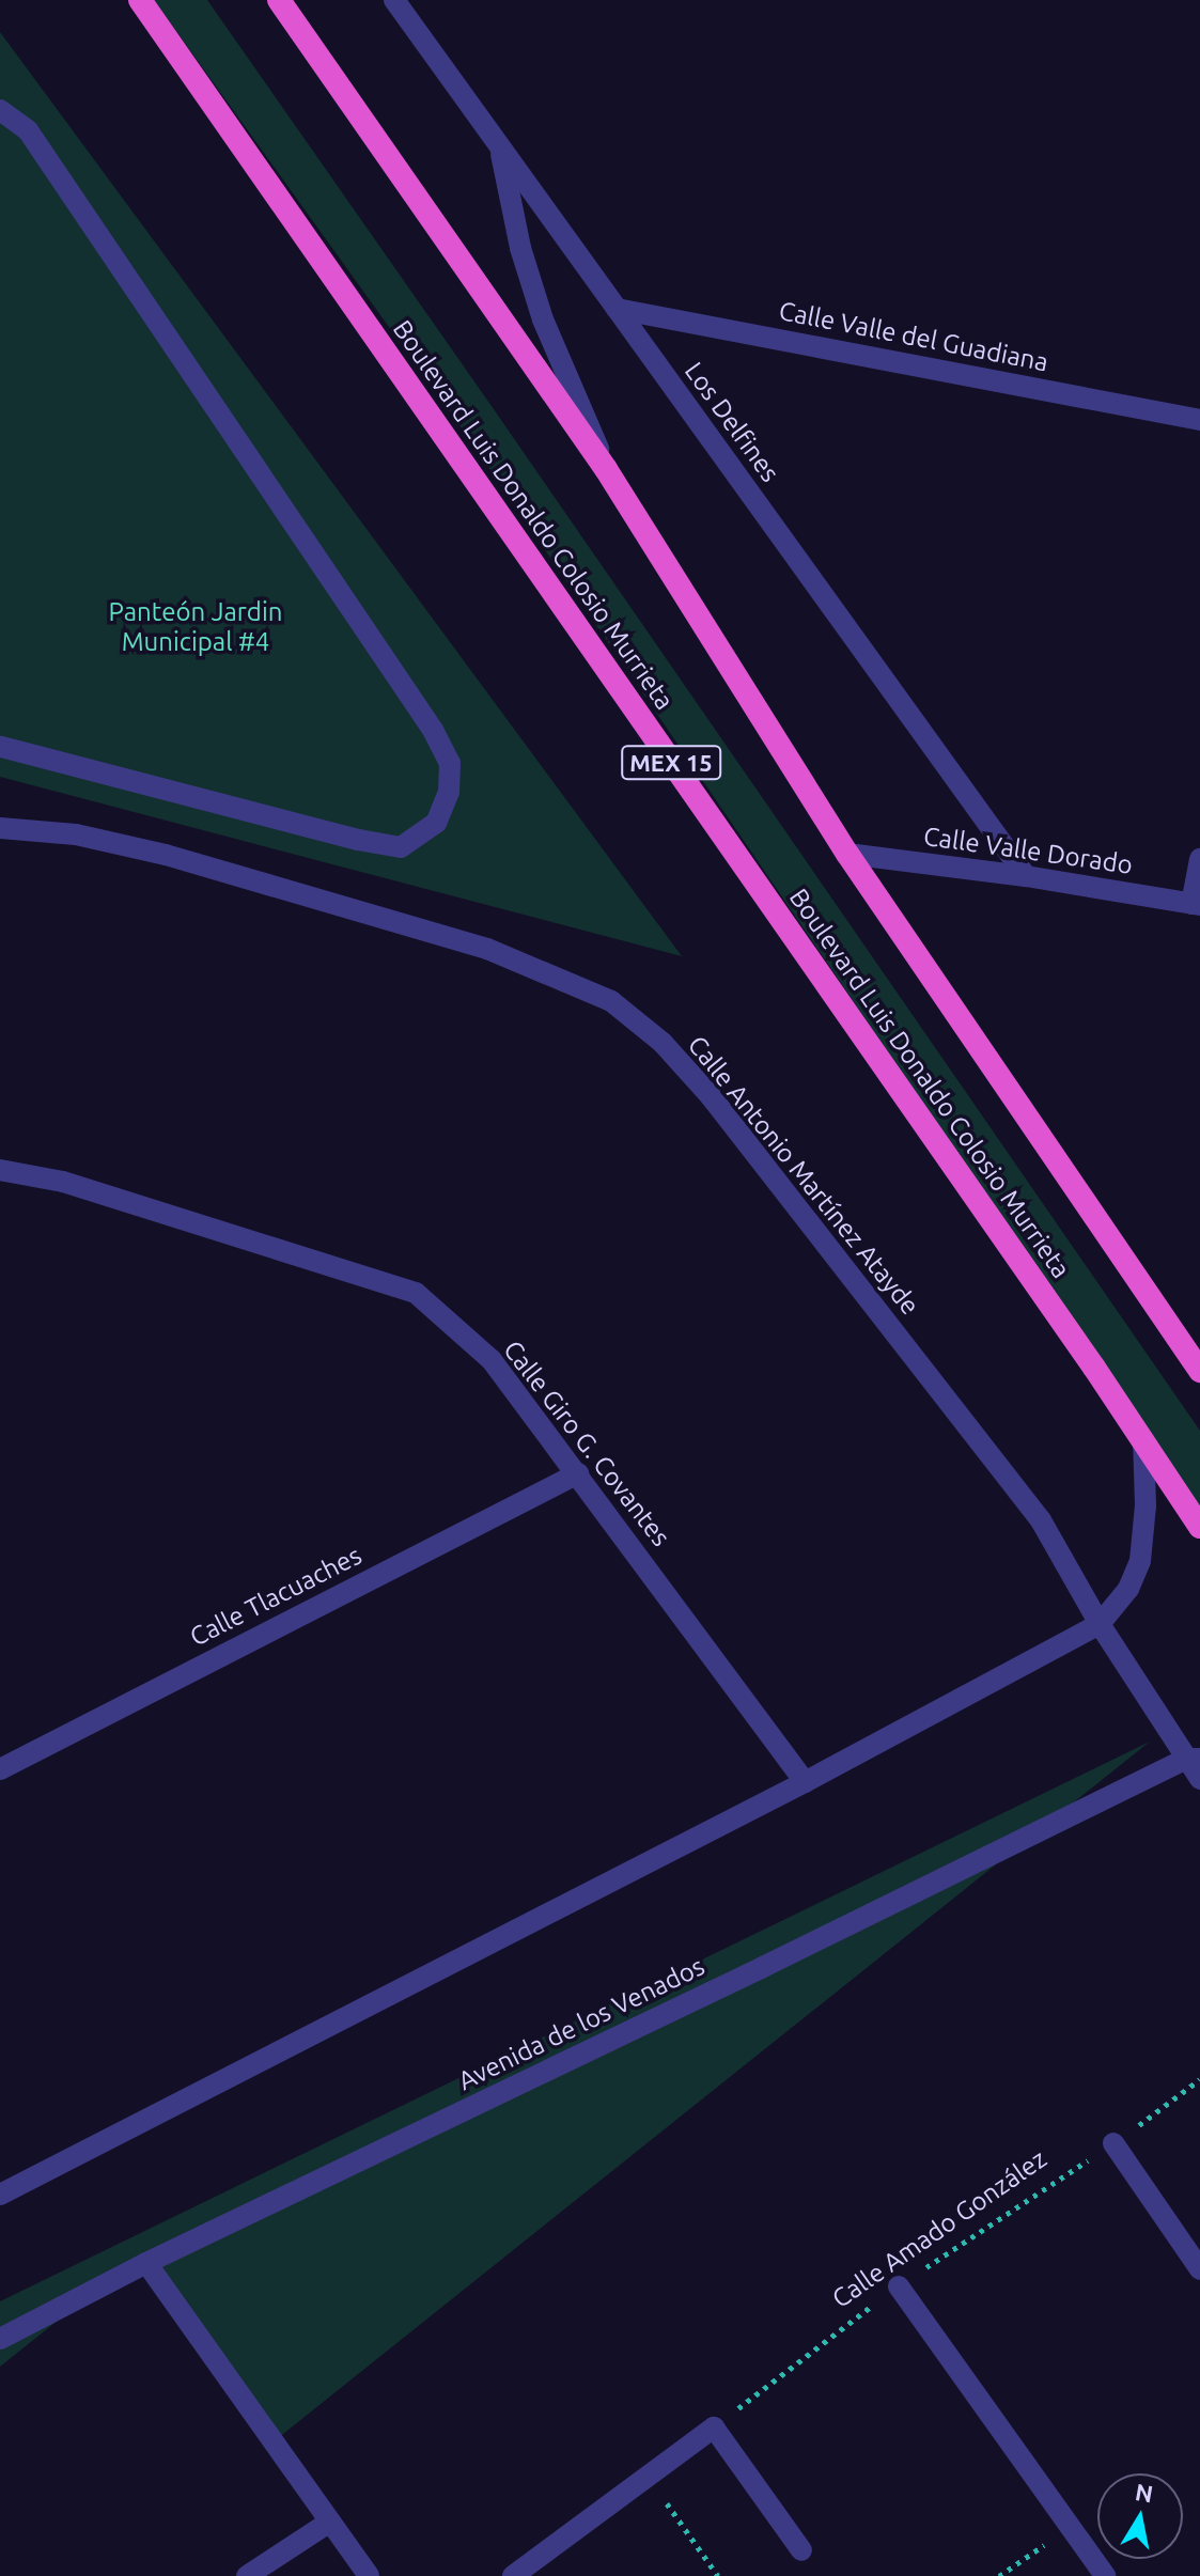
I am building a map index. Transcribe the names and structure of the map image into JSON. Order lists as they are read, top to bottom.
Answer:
{
  "streets": {
    "highway": ["Boulevard Luis Donaldo Colosio Murrieta", "MEX 15"],
    "street": [
      "Calle Valle del Guadiana",
      "Los Delfines",
      "Calle Valle Dorado",
      "Calle Antonio Martínez Atayde",
      "Calle Giro G. Covantes",
      "Calle Tlacuaches",
      "Avenida de los Venados"
    ],
    "path": ["Calle Amado González"]
  },
  "crossings": [
    ["Calle Valle del Guadiana", "Los Delfines"],
    ["Los Delfines", "Calle Valle Dorado"],
    ["Calle Antonio Martínez Atayde", "Avenida de los Venados"],
    ["Calle Giro G. Covantes", "Calle Tlacuaches"]
  ],
  "parks": ["Panteón Jardin Municipal #4"],
  "north": "top"
}
